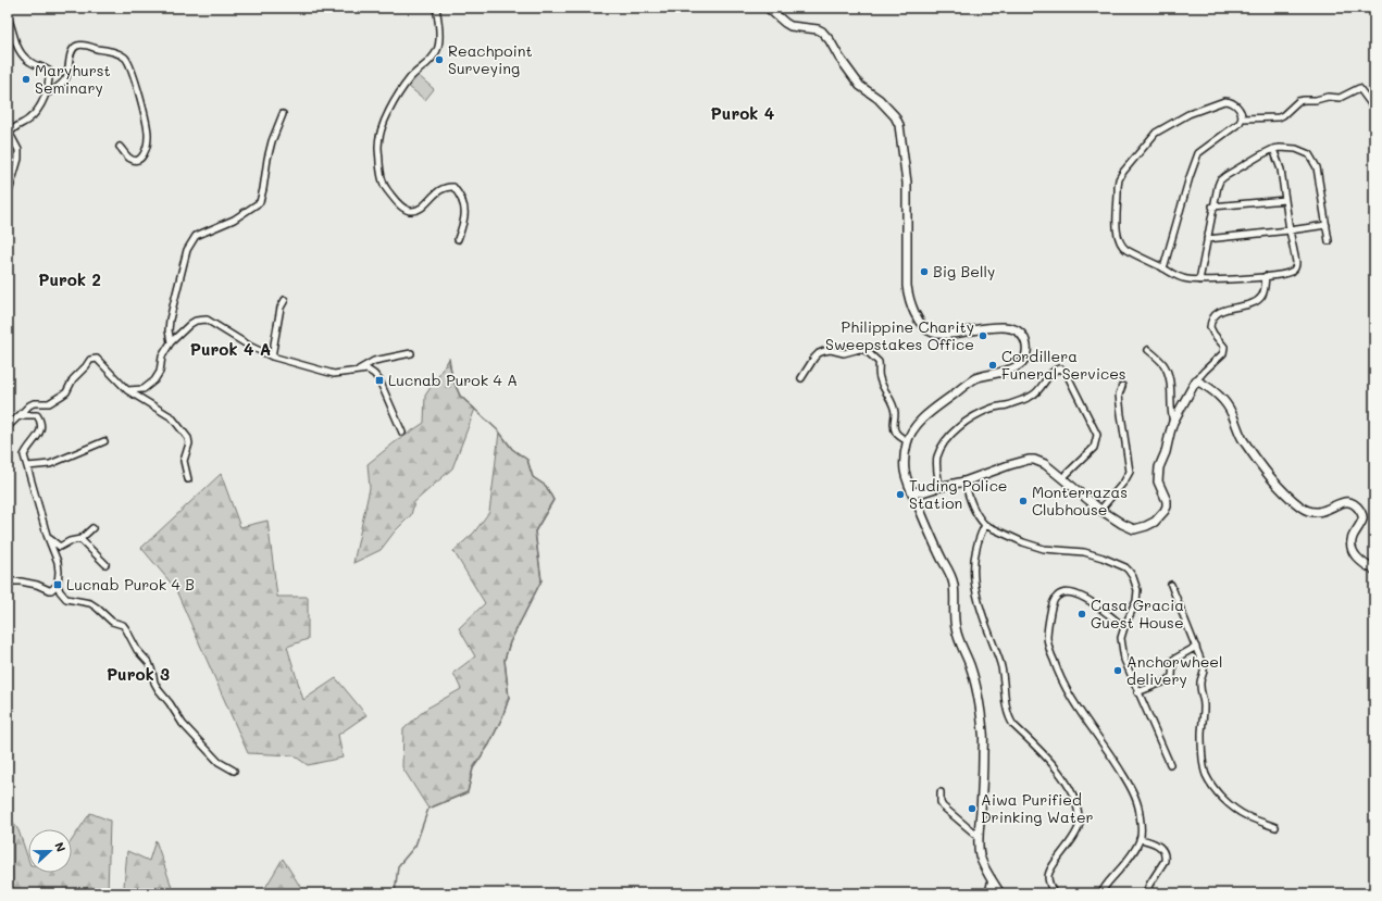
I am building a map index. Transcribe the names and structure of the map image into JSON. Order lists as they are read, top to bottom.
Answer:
{
  "districts": [
    "Purok 4",
    "Purok 2",
    "Purok 4 A",
    "Purok 3"
  ],
  "places": {
    "other": [
      "Reachpoint Surveying",
      "Maryhurst Seminary",
      "Big Belly",
      "Philippine Charity Sweepstakes Office",
      "Cordillera Funeral Services",
      "Tuding Police Station",
      "Monterrazas Clubhouse",
      "Casa Gracia Guest House",
      "Anchorwheel delivery",
      "Aiwa Purified Drinking Water"
    ],
    "transit": ["Lucnab Purok 4 A", "Lucnab Purok 4 B"]
  },
  "north": "right"
}
